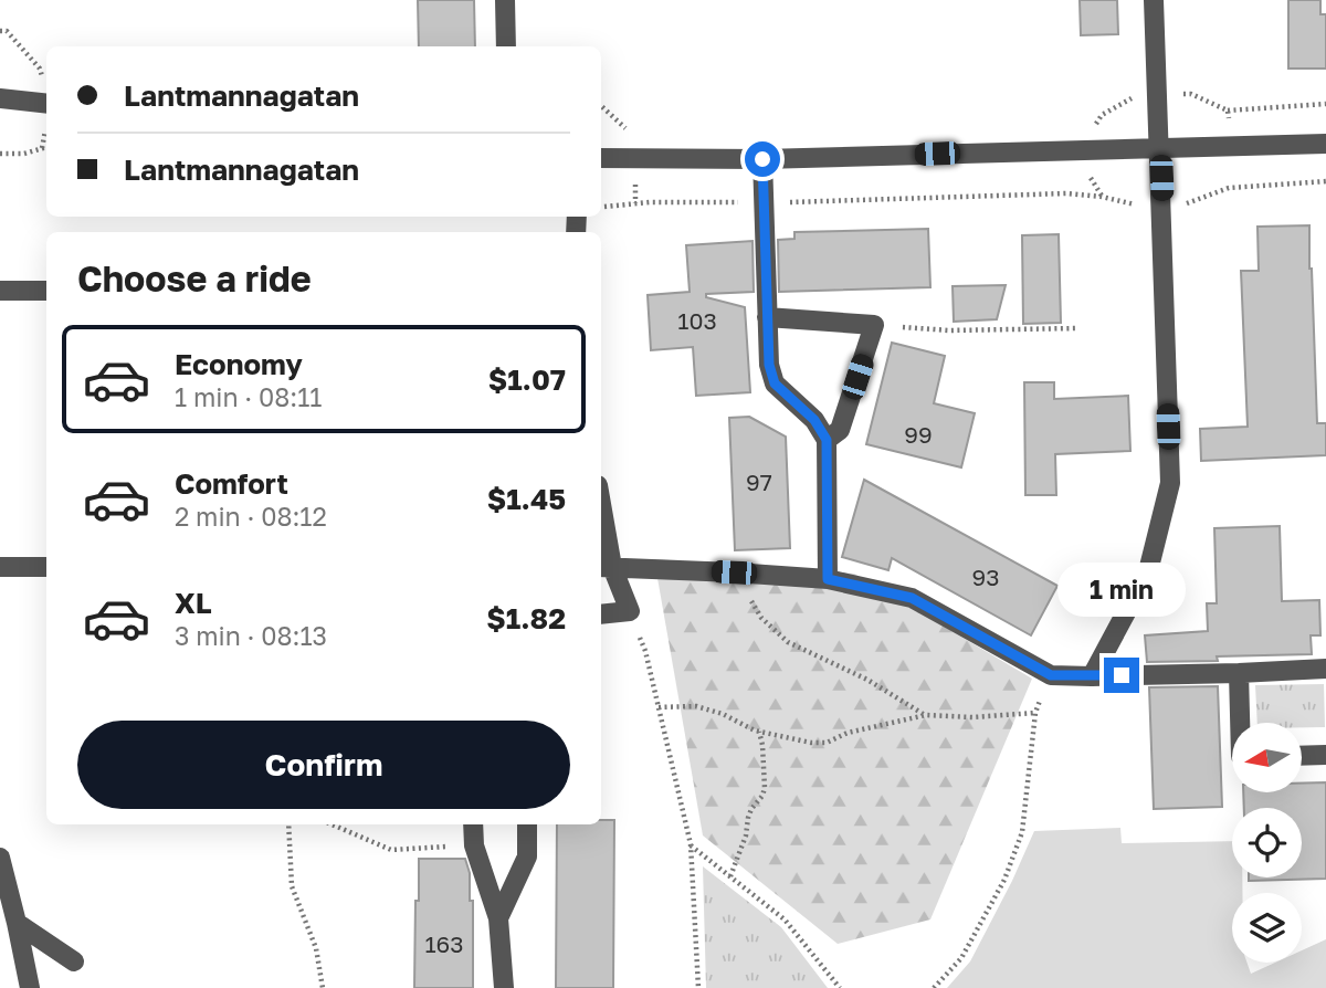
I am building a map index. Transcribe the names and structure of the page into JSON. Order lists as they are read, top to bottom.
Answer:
{
  "house_numbers": [
    "103",
    "99",
    "97",
    "93",
    "163"
  ],
  "north": "left",
  "page": {
    "banner": ["Lantmannagatan", "Lantmannagatan"],
    "heading": "Choose a ride",
    "list": [
      {
        "name": "Economy",
        "note": "1 min · 08:11",
        "value": "$1.07"
      },
      {
        "name": "Comfort",
        "note": "2 min · 08:12",
        "value": "$1.45"
      },
      {
        "name": "XL",
        "note": "3 min · 08:13",
        "value": "$1.82"
      }
    ],
    "bubble": "1 min",
    "buttons": "Confirm"
  }
}
